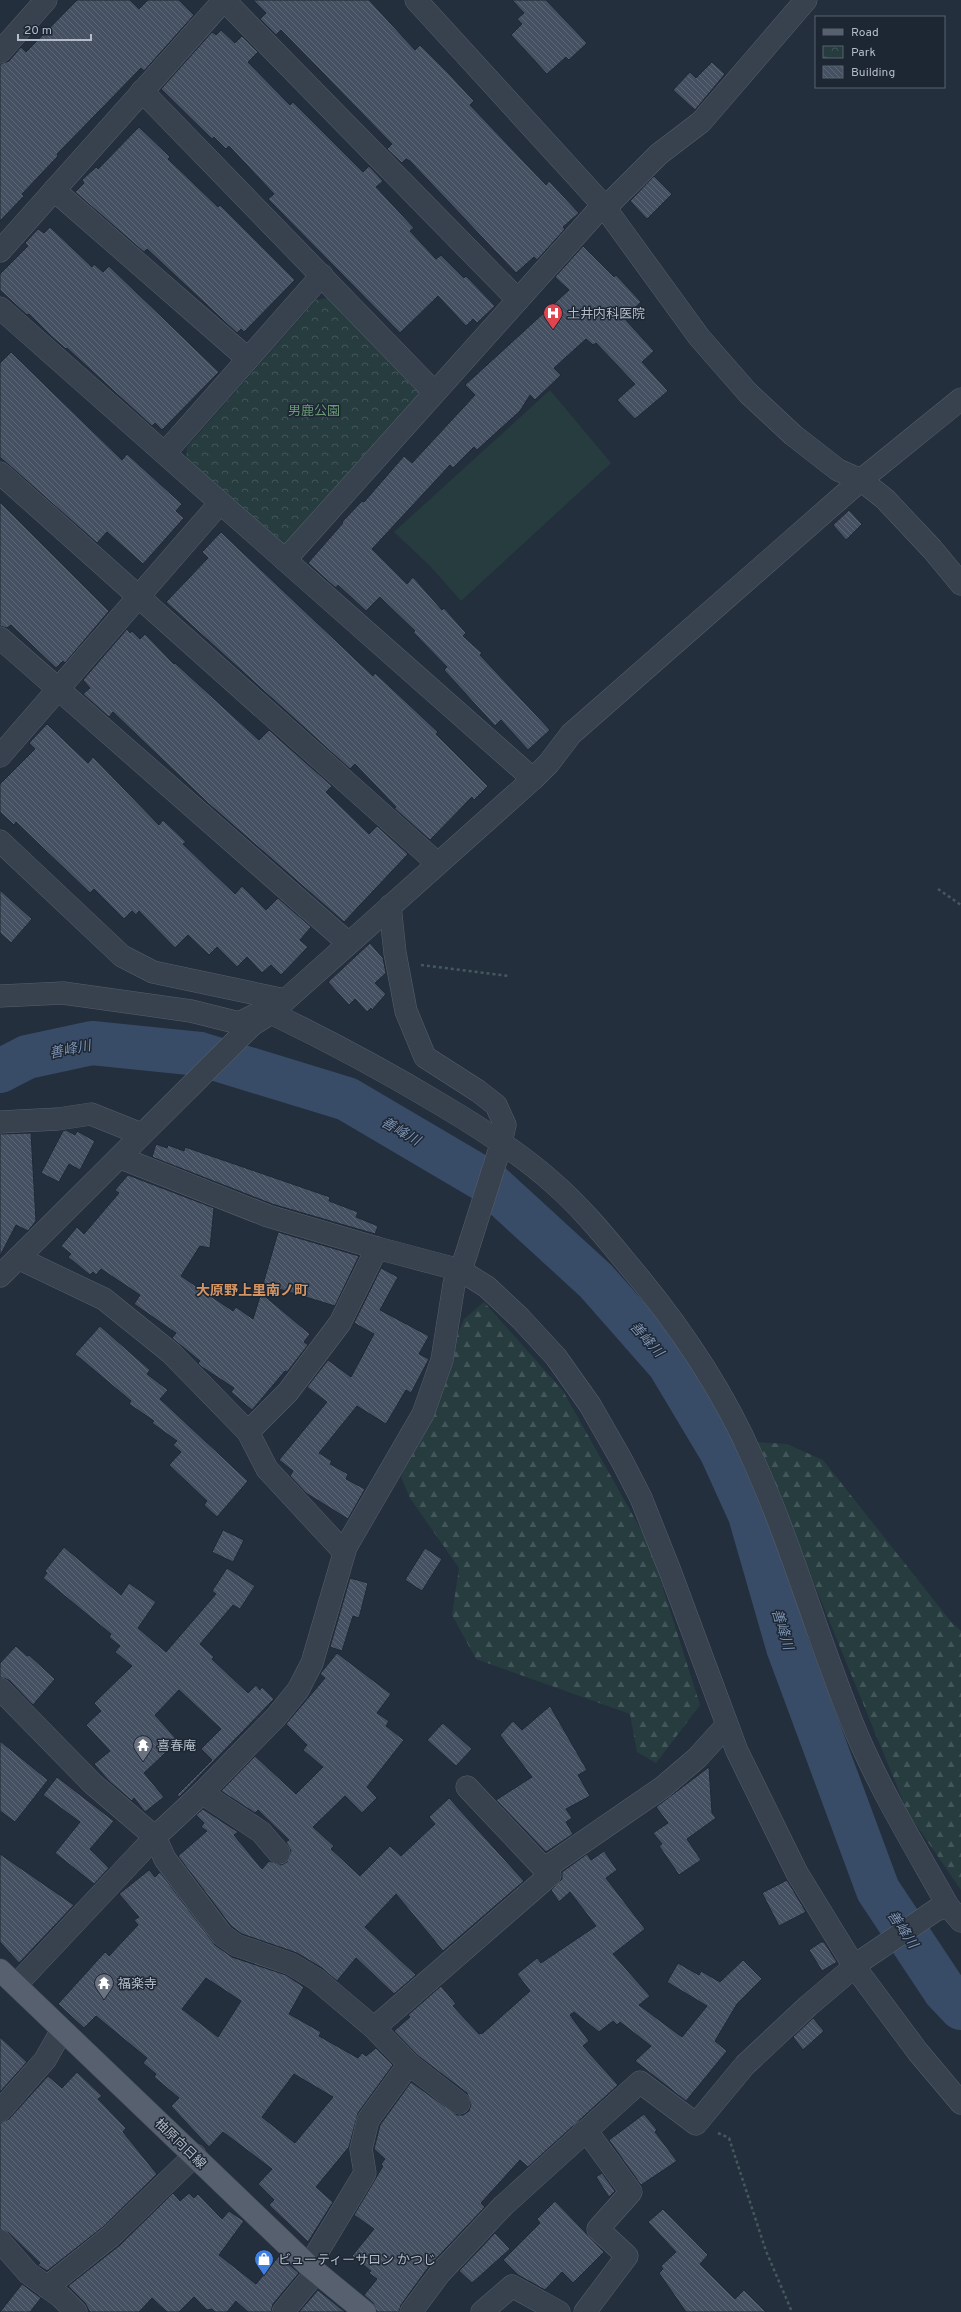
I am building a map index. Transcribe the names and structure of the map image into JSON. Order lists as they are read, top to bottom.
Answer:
{
  "streets": {
    "main road": ["柚原向日線"]
  },
  "districts": ["大原野上里南ノ町"],
  "water": ["善峰川"],
  "parks": ["男鹿公園"],
  "places": {
    "hospital": ["土井内科医院"],
    "temple": ["喜春庵", "福楽寺"],
    "shop": ["ビューティーサロン かつじ"]
  },
  "legend": ["Road", "Park", "Building"],
  "scale_bar": "20 m"
}
